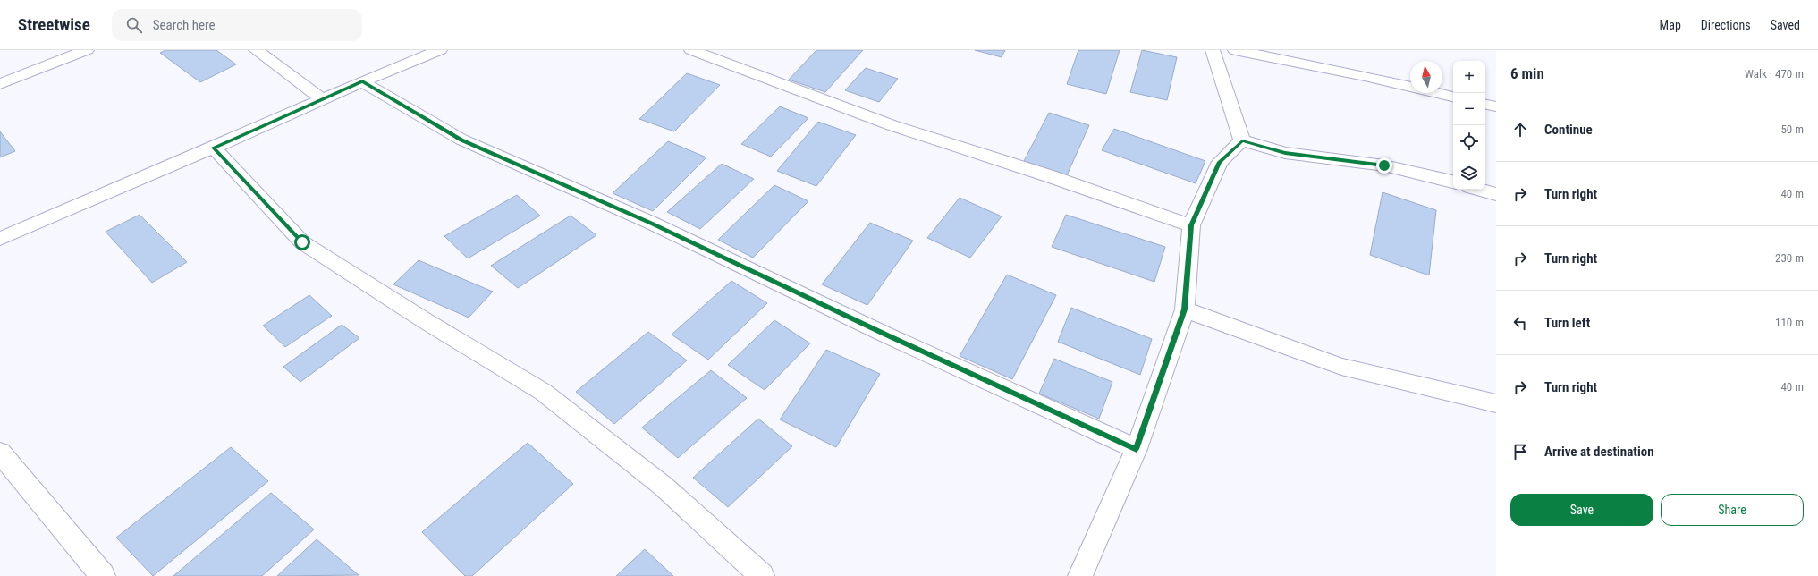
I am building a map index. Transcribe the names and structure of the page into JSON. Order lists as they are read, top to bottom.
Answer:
{
  "north": "top",
  "page": {
    "header": "Streetwise",
    "search": "Search here",
    "nav": ["Map", "Directions", "Saved"],
    "heading": ["6 min", "Walk · 470 m"],
    "map_buttons": ["+", "−"],
    "list": [
      ["Continue", "50 m"],
      ["Turn right", "40 m"],
      ["Turn right", "230 m"],
      ["Turn left", "110 m"],
      ["Turn right", "40 m"],
      "Arrive at destination"
    ],
    "buttons": ["Save", "Share"]
  }
}
